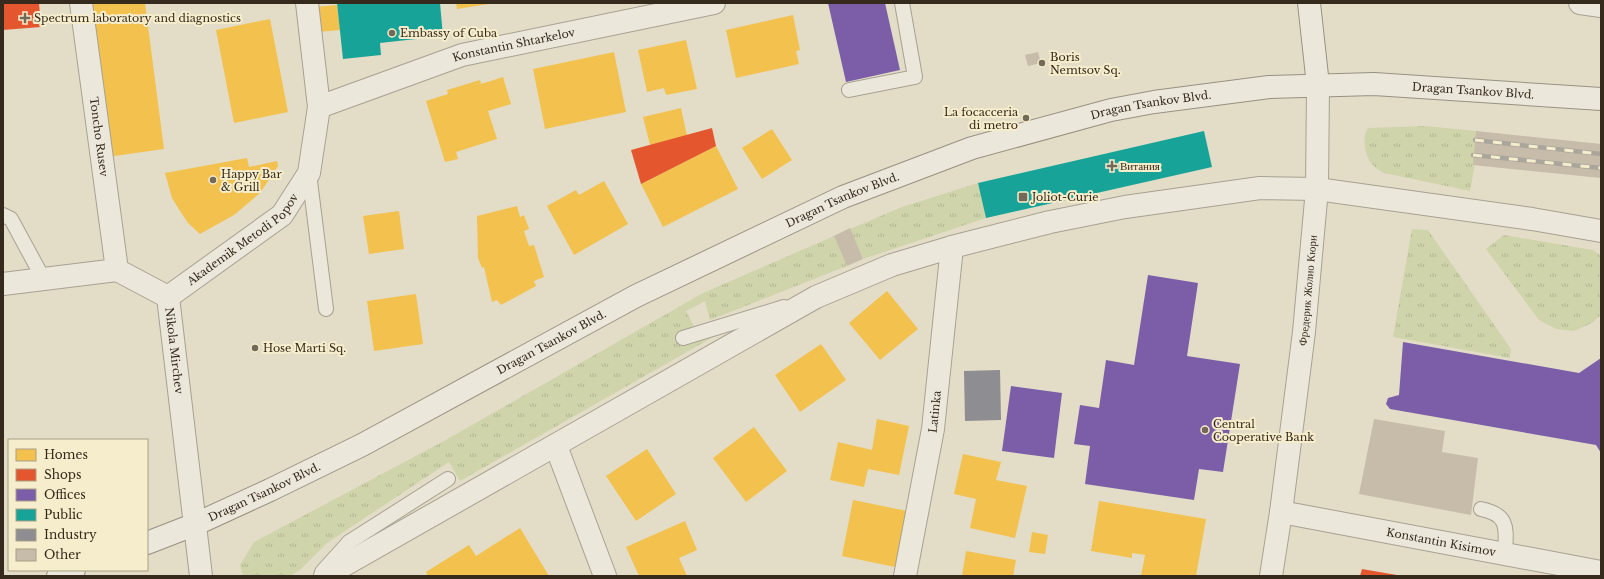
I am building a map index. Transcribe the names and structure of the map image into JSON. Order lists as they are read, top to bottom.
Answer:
{
  "streets": {
    "street": [
      "Konstantin Shtarkelov",
      "Dragan Tsankov Blvd.",
      "Toncho Rusev",
      "Akademik Metodi Popov",
      "Фредерик Жолио Кюри",
      "Nikola Mirchev",
      "Latinka",
      "Konstantin Kisimov"
    ]
  },
  "crossings": [
    ["Konstantin Shtarkelov", "Akademik Metodi Popov"],
    ["Dragan Tsankov Blvd.", "Фредерик Жолио Кюри"],
    ["Dragan Tsankov Blvd.", "Nikola Mirchev"],
    ["Toncho Rusev", "Nikola Mirchev"],
    ["Akademik Metodi Popov", "Nikola Mirchev"],
    ["Фредерик Жолио Кюри", "Konstantin Kisimov"]
  ],
  "places": {
    "health": ["Spectrum laboratory and diagnostics", "Витания"],
    "other": [
      "Embassy of Cuba",
      "Boris Nemtsov Sq.",
      "La focacceria di metro",
      "Happy Bar & Grill",
      "Hose Marti Sq.",
      "Central Cooperative Bank"
    ],
    "transit": ["Joliot-Curie"]
  },
  "legend": [
    "Homes",
    "Shops",
    "Offices",
    "Public",
    "Industry",
    "Other"
  ]
}
